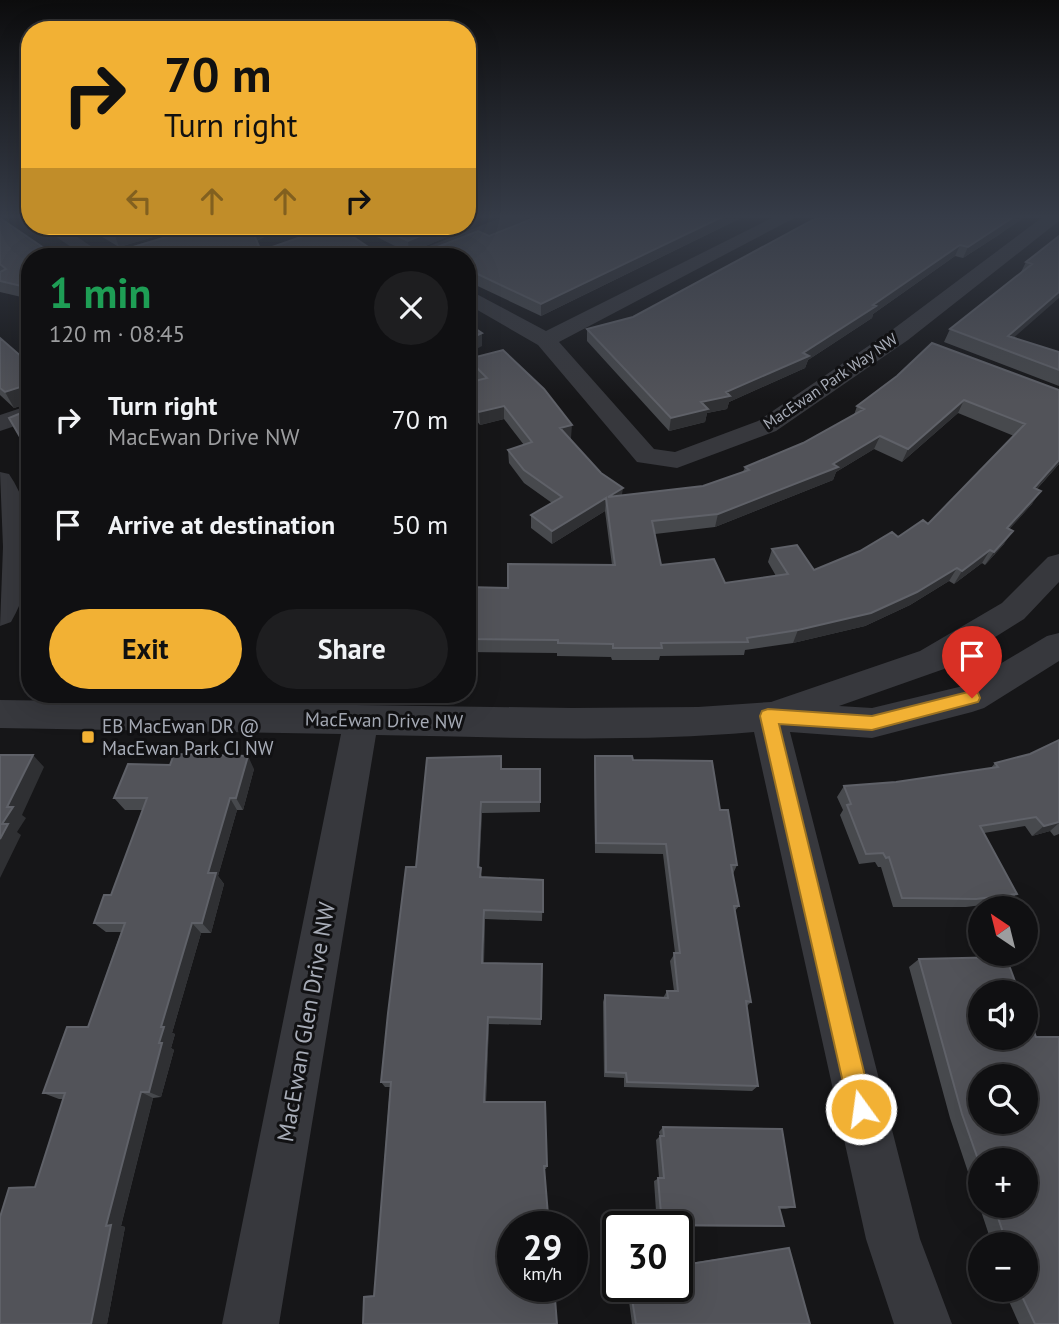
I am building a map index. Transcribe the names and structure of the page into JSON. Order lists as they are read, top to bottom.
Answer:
{
  "streets": {
    "street": ["MacEwan Park Way NW", "MacEwan Drive NW", "MacEwan Glen Drive NW"]
  },
  "crossings": [
    ["MacEwan Drive NW", "MacEwan Glen Drive NW"]
  ],
  "places": {
    "transit": ["EB MacEwan DR @ MacEwan Park CI NW"]
  },
  "north": "top left",
  "page": {
    "turn": ["70 m", "Turn right"],
    "heading": ["1 min", "120 m · 08:45"],
    "list": [
      {
        "name": "Turn right",
        "note": "MacEwan Drive NW",
        "value": "70 m"
      },
      {
        "name": "Arrive at destination",
        "value": "50 m"
      }
    ],
    "buttons": ["Exit", "Share"],
    "map_buttons": ["+", "−"],
    "speed": "29 km/h",
    "limit": "30"
  }
}
